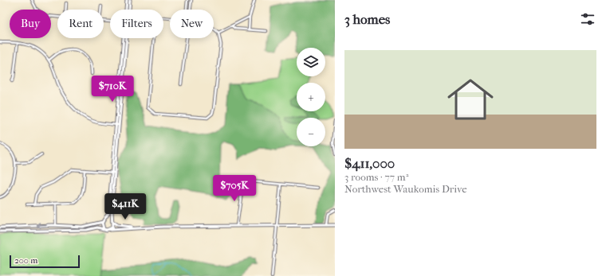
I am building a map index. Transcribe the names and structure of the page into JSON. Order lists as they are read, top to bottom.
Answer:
{
  "scale_bar": "200 m",
  "page": {
    "heading": "3 homes",
    "chip": [
      "Buy",
      "Rent",
      "Filters",
      "New"
    ],
    "list": [
      {
        "name": "$411,000",
        "note": "3 rooms · 77 m² · Northwest Waukomis Drive"
      }
    ],
    "map_buttons": ["+", "−"],
    "price": ["$710K", "$705K", "$411K"],
    "scale": "200 m"
  }
}
